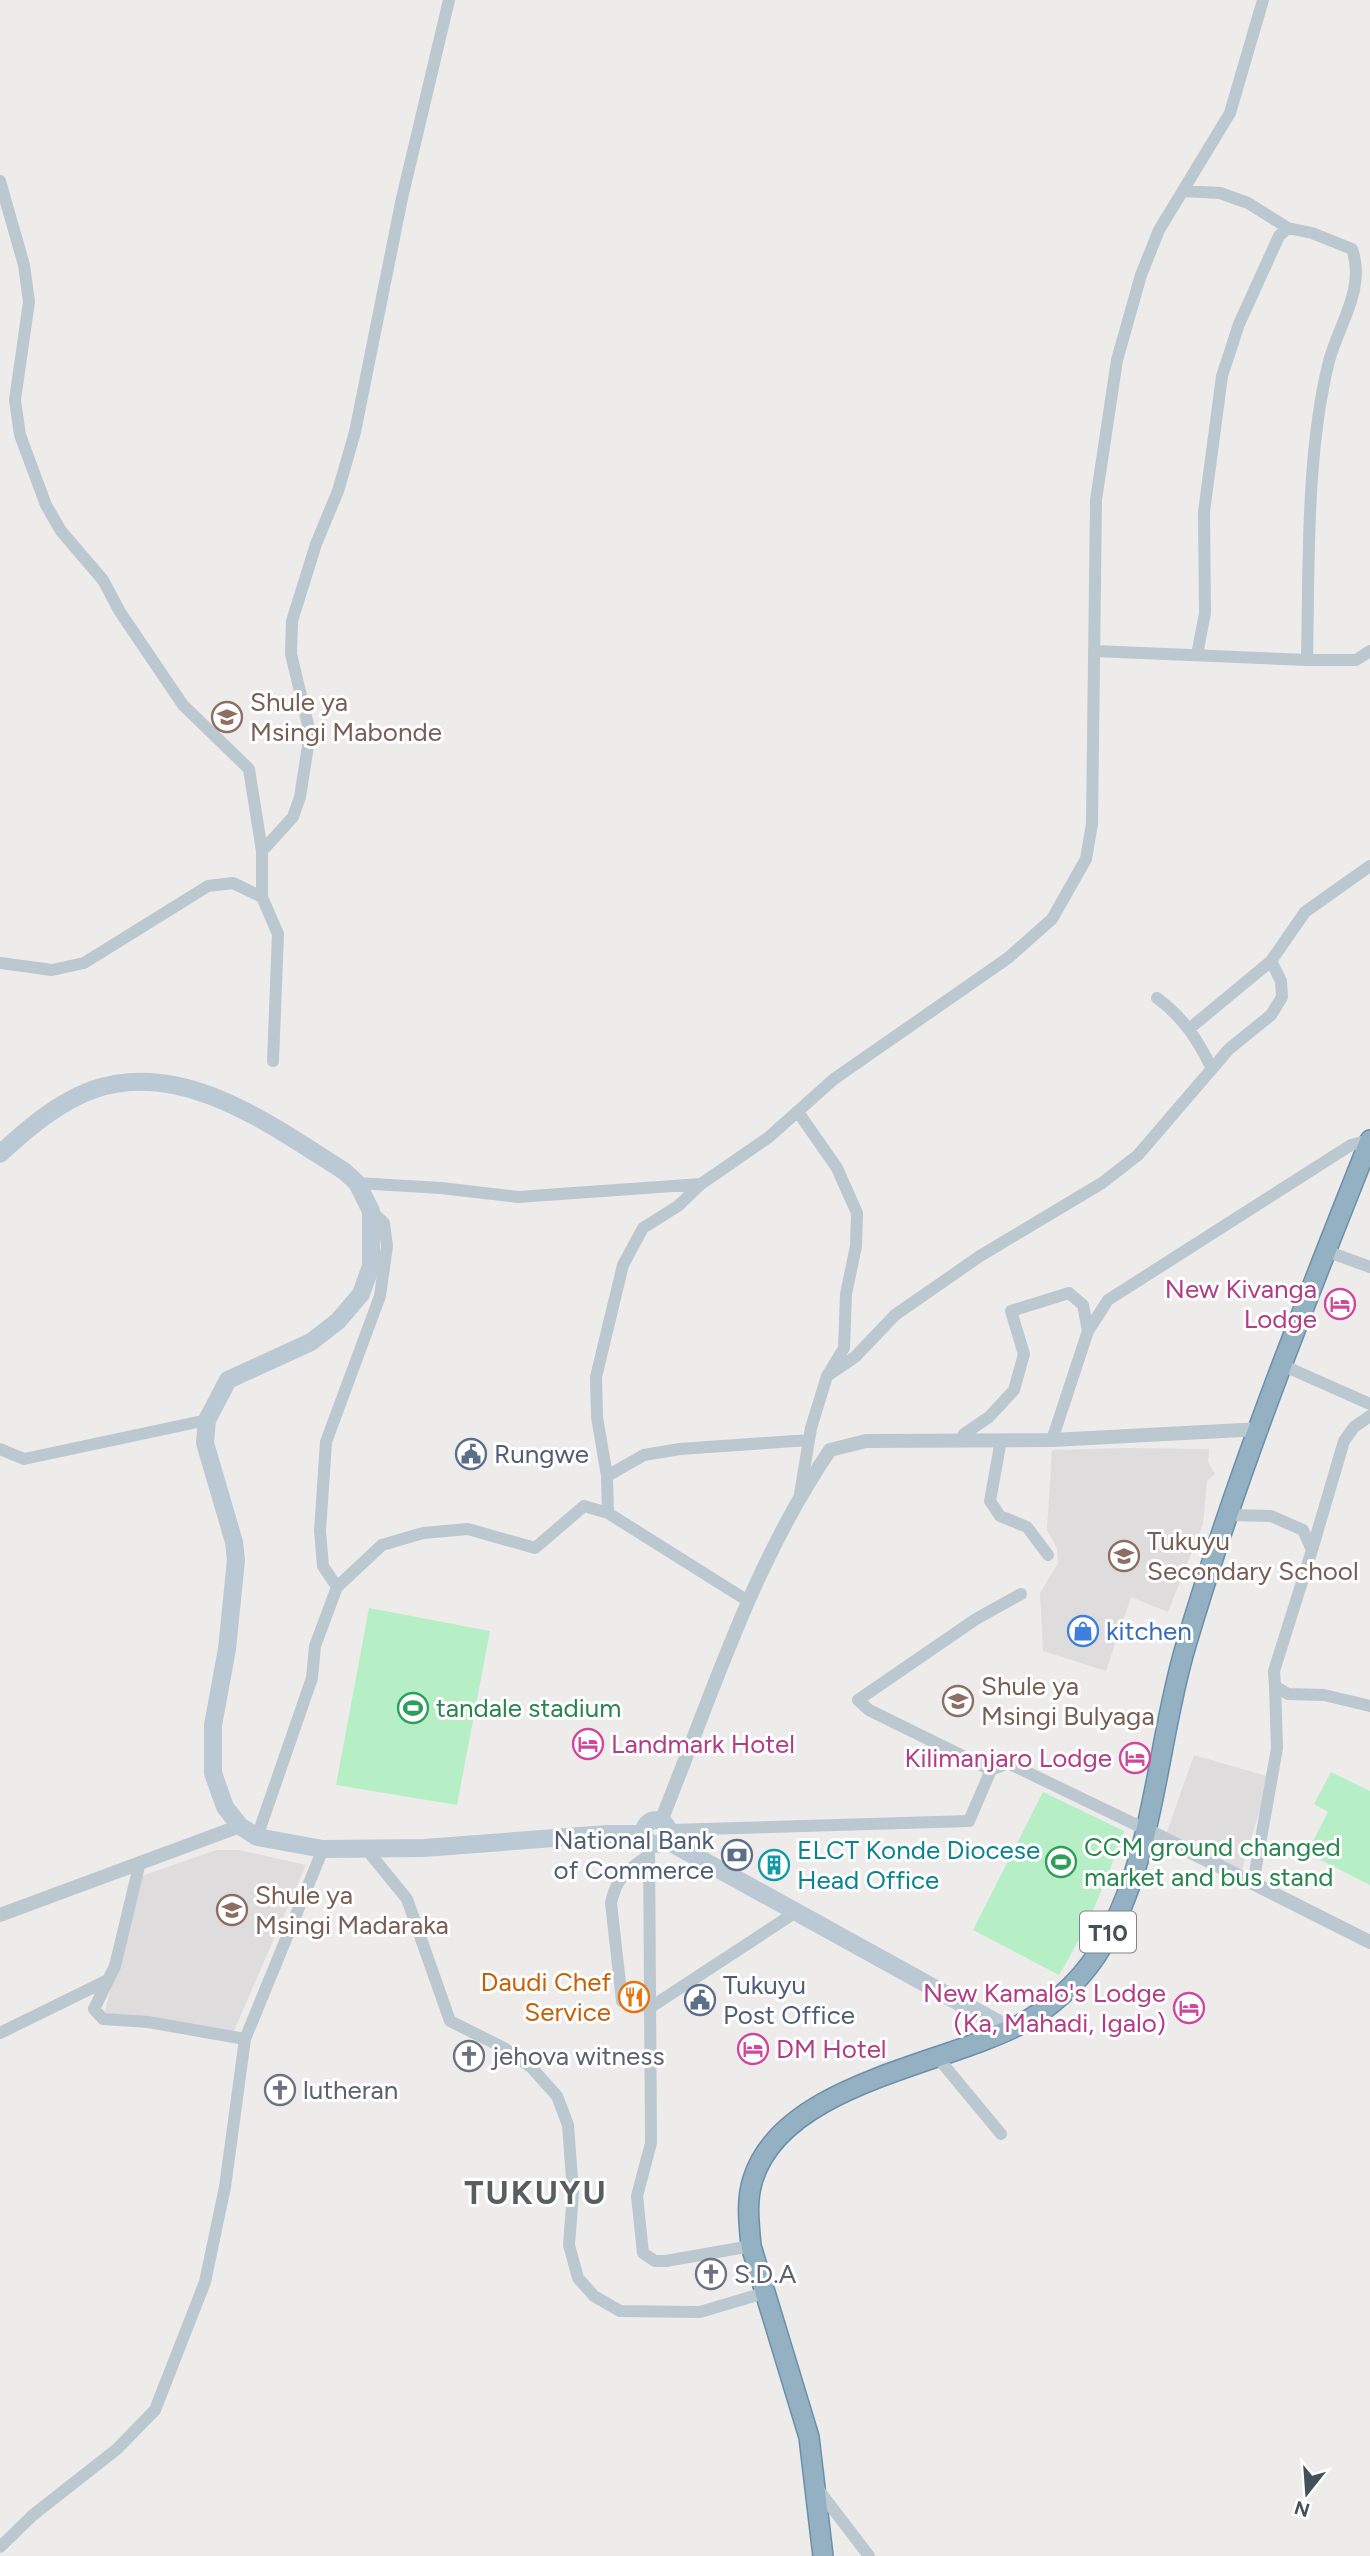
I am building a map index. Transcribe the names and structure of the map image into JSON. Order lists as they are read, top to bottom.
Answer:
{
  "streets": {
    "highway": ["T10"]
  },
  "districts": ["TUKUYU"],
  "places": {
    "school or university": [
      "Shule ya Msingi Mabonde",
      "Tukuyu Secondary School",
      "Shule ya Msingi Bulyaga",
      "Shule ya Msingi Madaraka"
    ],
    "hotel": [
      "New Kivanga Lodge",
      "Landmark Hotel",
      "Kilimanjaro Lodge",
      "New Kamalo's Lodge (Ka, Mahadi, Igalo)",
      "DM Hotel"
    ],
    "public building": ["Rungwe", "Tukuyu Post Office"],
    "shop": ["kitchen"],
    "sports": ["tandale stadium", "CCM ground changed market and bus stand"],
    "bank": ["National Bank of Commerce"],
    "building": ["ELCT Konde Diocese Head Office"],
    "restaurant": ["Daudi Chef Service"],
    "church": ["jehova witness", "lutheran", "S.D.A"]
  },
  "north": "bottom"
}
